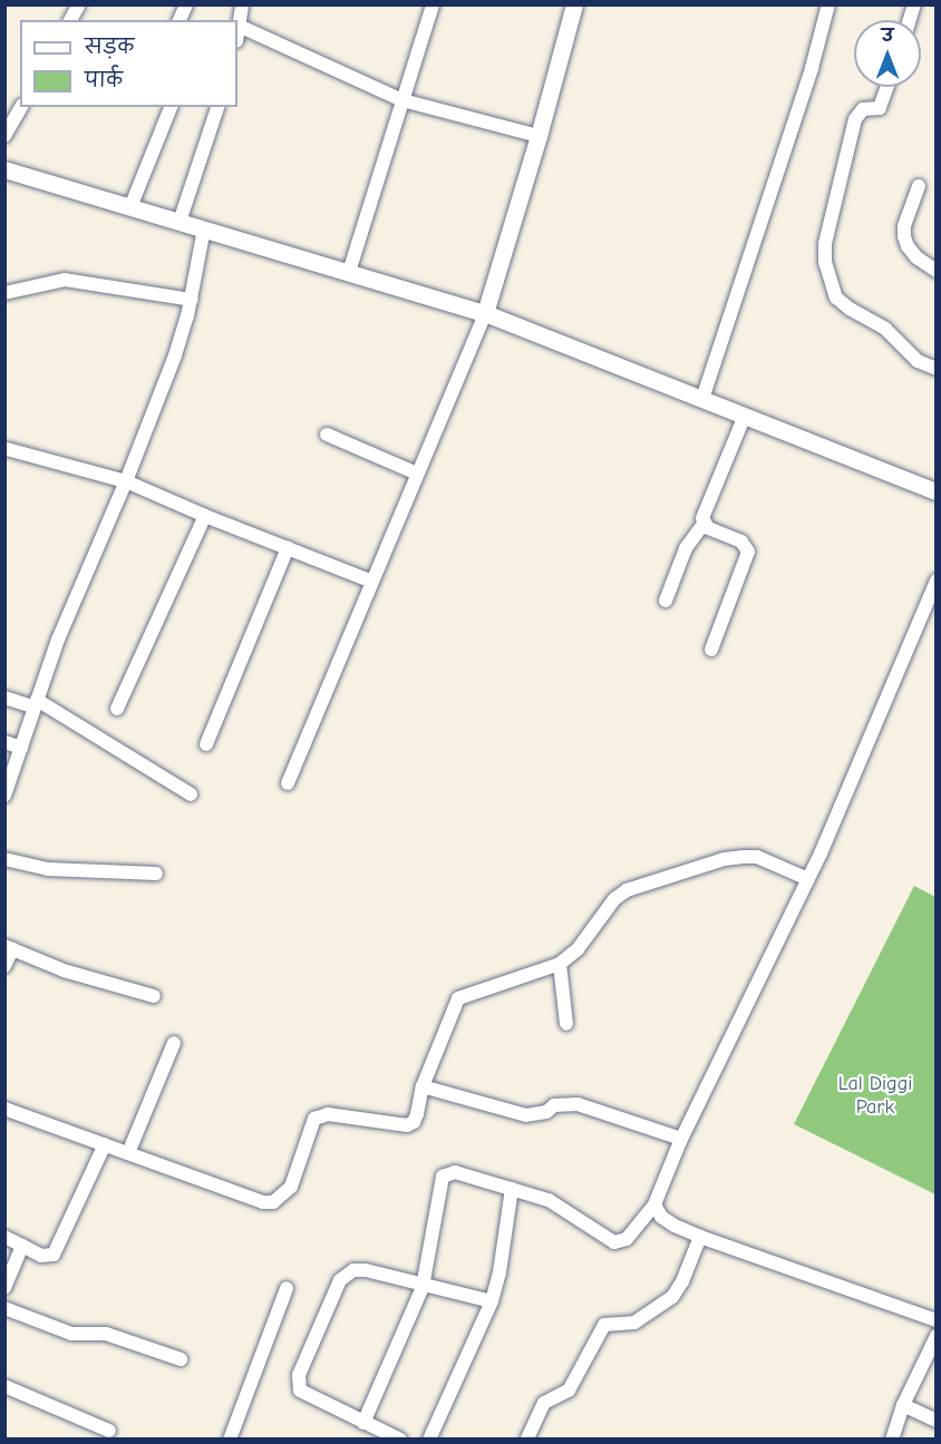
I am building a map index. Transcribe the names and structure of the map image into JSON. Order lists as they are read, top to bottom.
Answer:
{
  "parks": ["Lal Diggi Park"],
  "legend": ["सड़क", "पार्क"],
  "north": "top"
}
